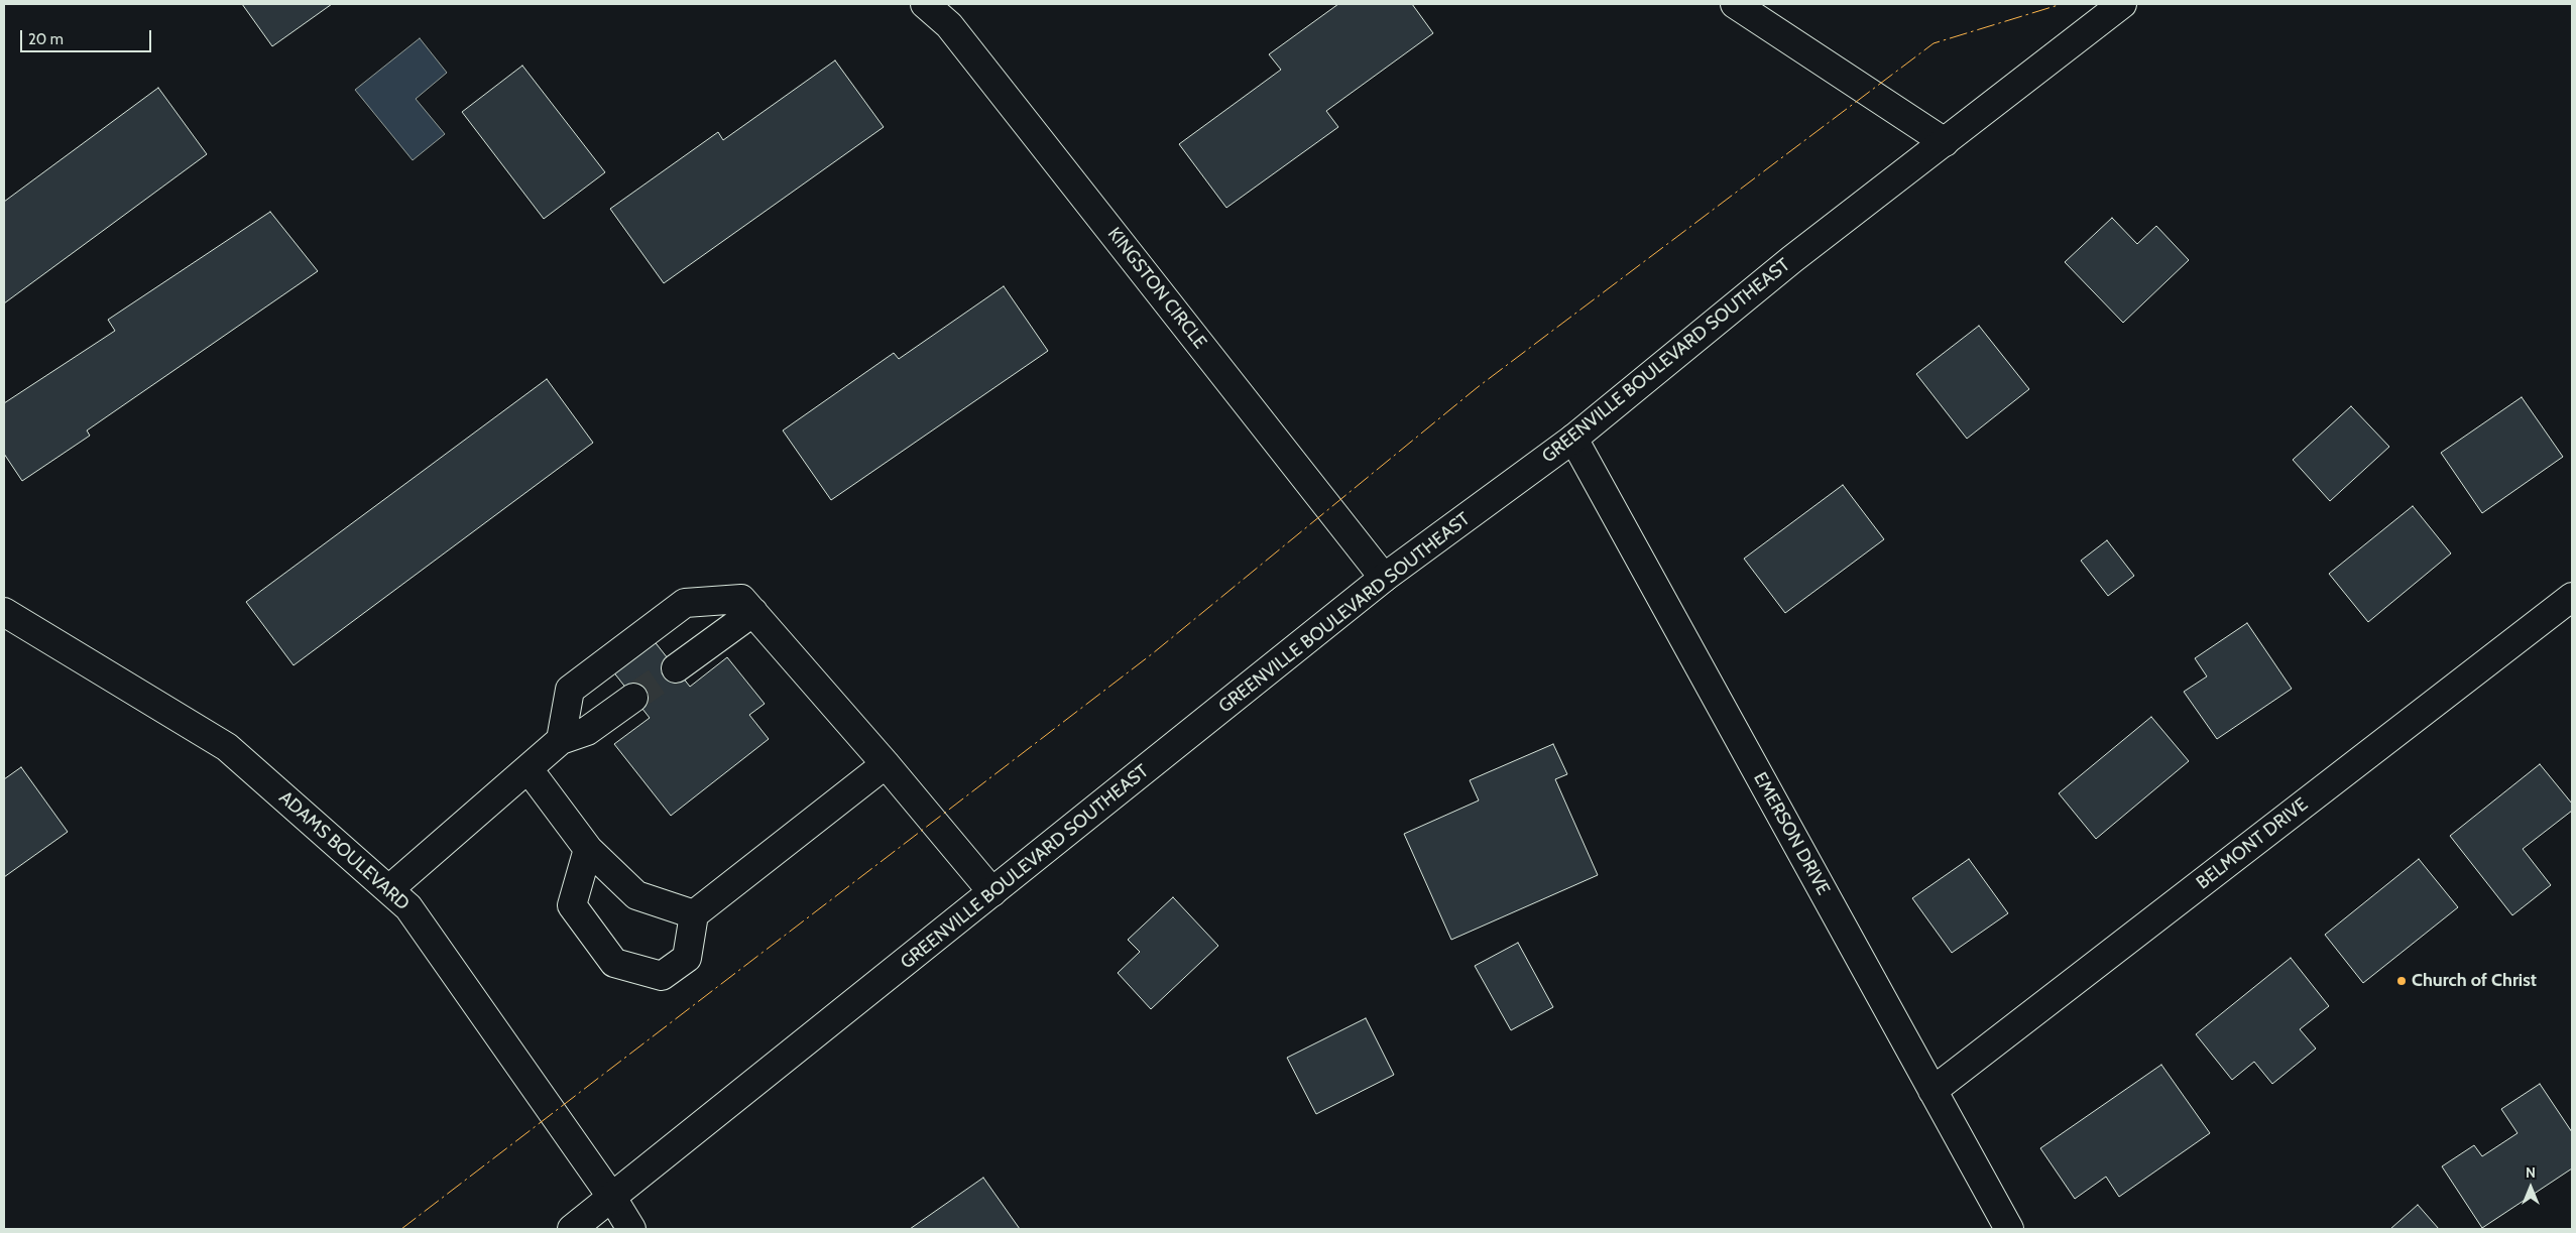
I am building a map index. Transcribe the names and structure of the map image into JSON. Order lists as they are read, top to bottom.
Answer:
{
  "streets": {
    "main road": [
      "KINGSTON CIRCLE",
      "GREENVILLE BOULEVARD SOUTHEAST",
      "EMERSON DRIVE",
      "BELMONT DRIVE",
      "ADAMS BOULEVARD"
    ]
  },
  "crossings": [
    ["KINGSTON CIRCLE", "GREENVILLE BOULEVARD SOUTHEAST"],
    ["GREENVILLE BOULEVARD SOUTHEAST", "EMERSON DRIVE"],
    ["GREENVILLE BOULEVARD SOUTHEAST", "ADAMS BOULEVARD"],
    ["EMERSON DRIVE", "BELMONT DRIVE"]
  ],
  "places": ["Church of Christ"],
  "scale_bar": "20 m",
  "north": "top"
}
